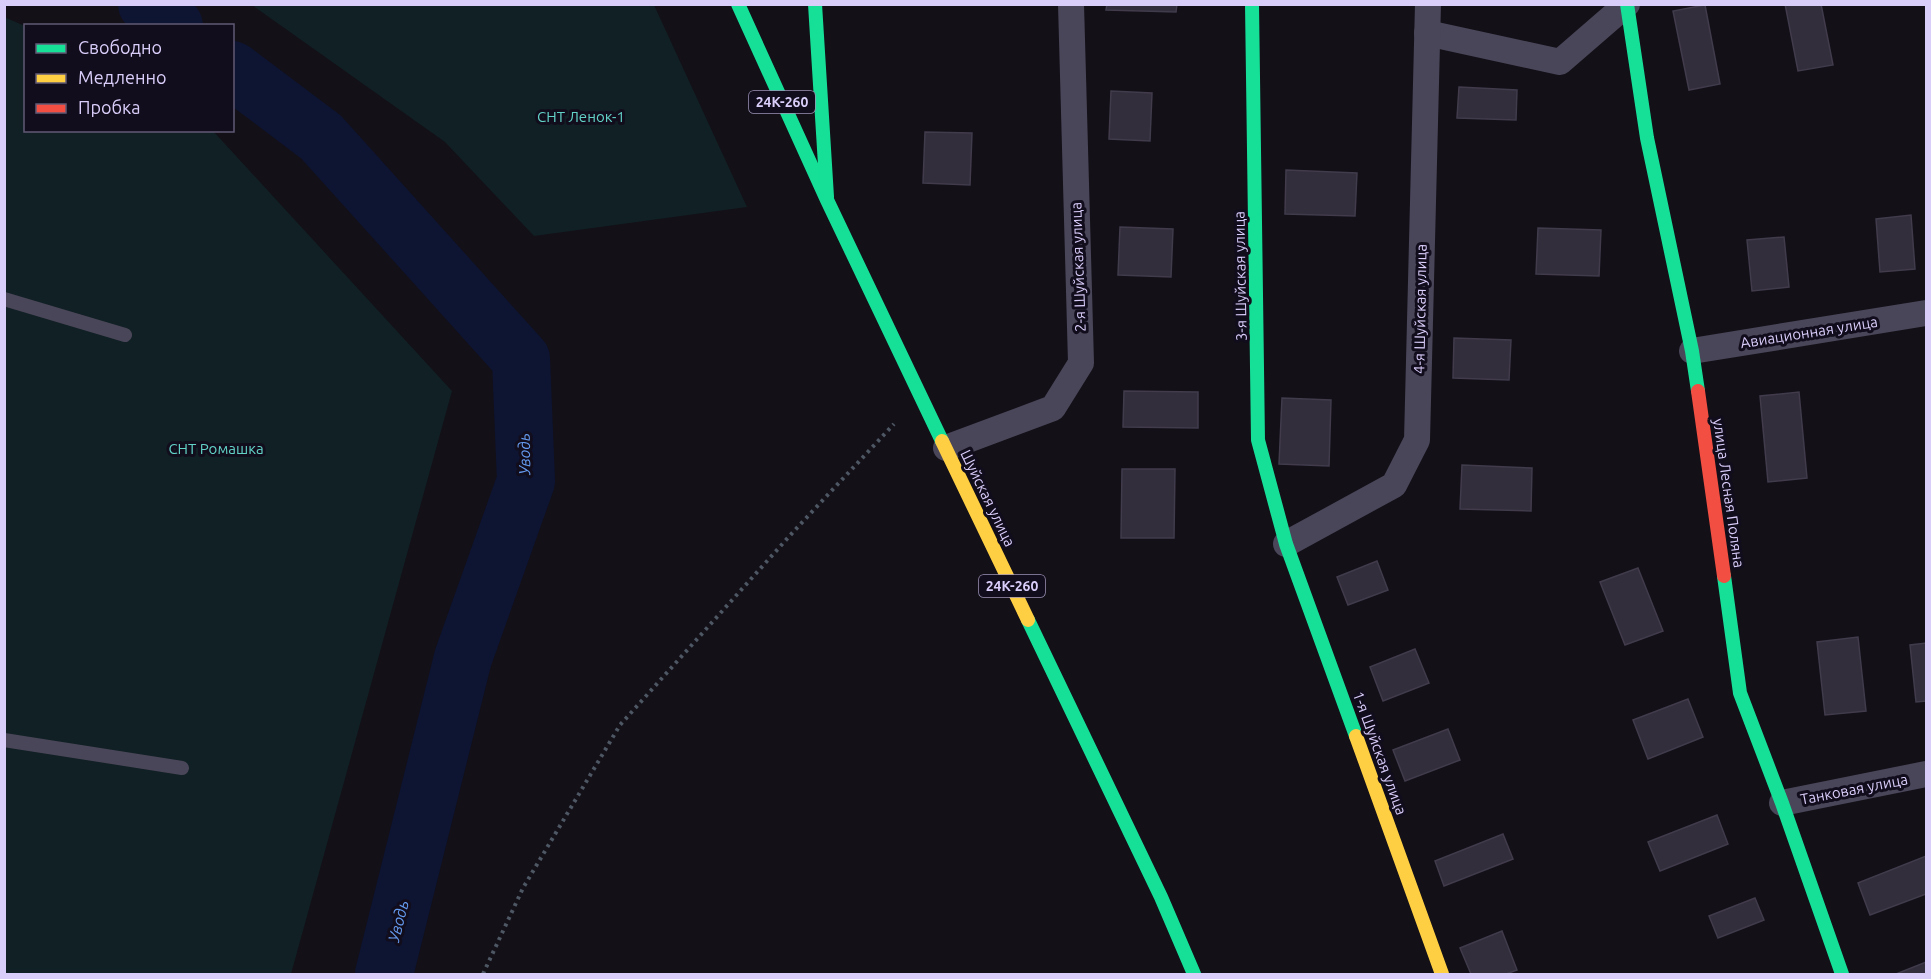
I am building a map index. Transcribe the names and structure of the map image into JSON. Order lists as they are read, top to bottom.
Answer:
{
  "streets": {
    "street": [
      "24К-260",
      "2-я Шуйская улица",
      "3-я Шуйская улица",
      "4-я Шуйская улица",
      "Авиационная улица",
      "улица Лесная Поляна",
      "Шуйская улица",
      "1-я Шуйская улица",
      "Танковая улица"
    ]
  },
  "crossings": [
    ["24К-260", "Шуйская улица"],
    ["2-я Шуйская улица", "Шуйская улица"],
    ["3-я Шуйская улица", "4-я Шуйская улица"],
    ["3-я Шуйская улица", "1-я Шуйская улица"],
    ["4-я Шуйская улица", "1-я Шуйская улица"],
    ["Авиационная улица", "улица Лесная Поляна"],
    ["улица Лесная Поляна", "Танковая улица"]
  ],
  "water": ["Уводь"],
  "parks": ["СНТ Ленок-1", "СНТ Ромашка"],
  "legend": ["Свободно", "Медленно", "Пробка"]
}
